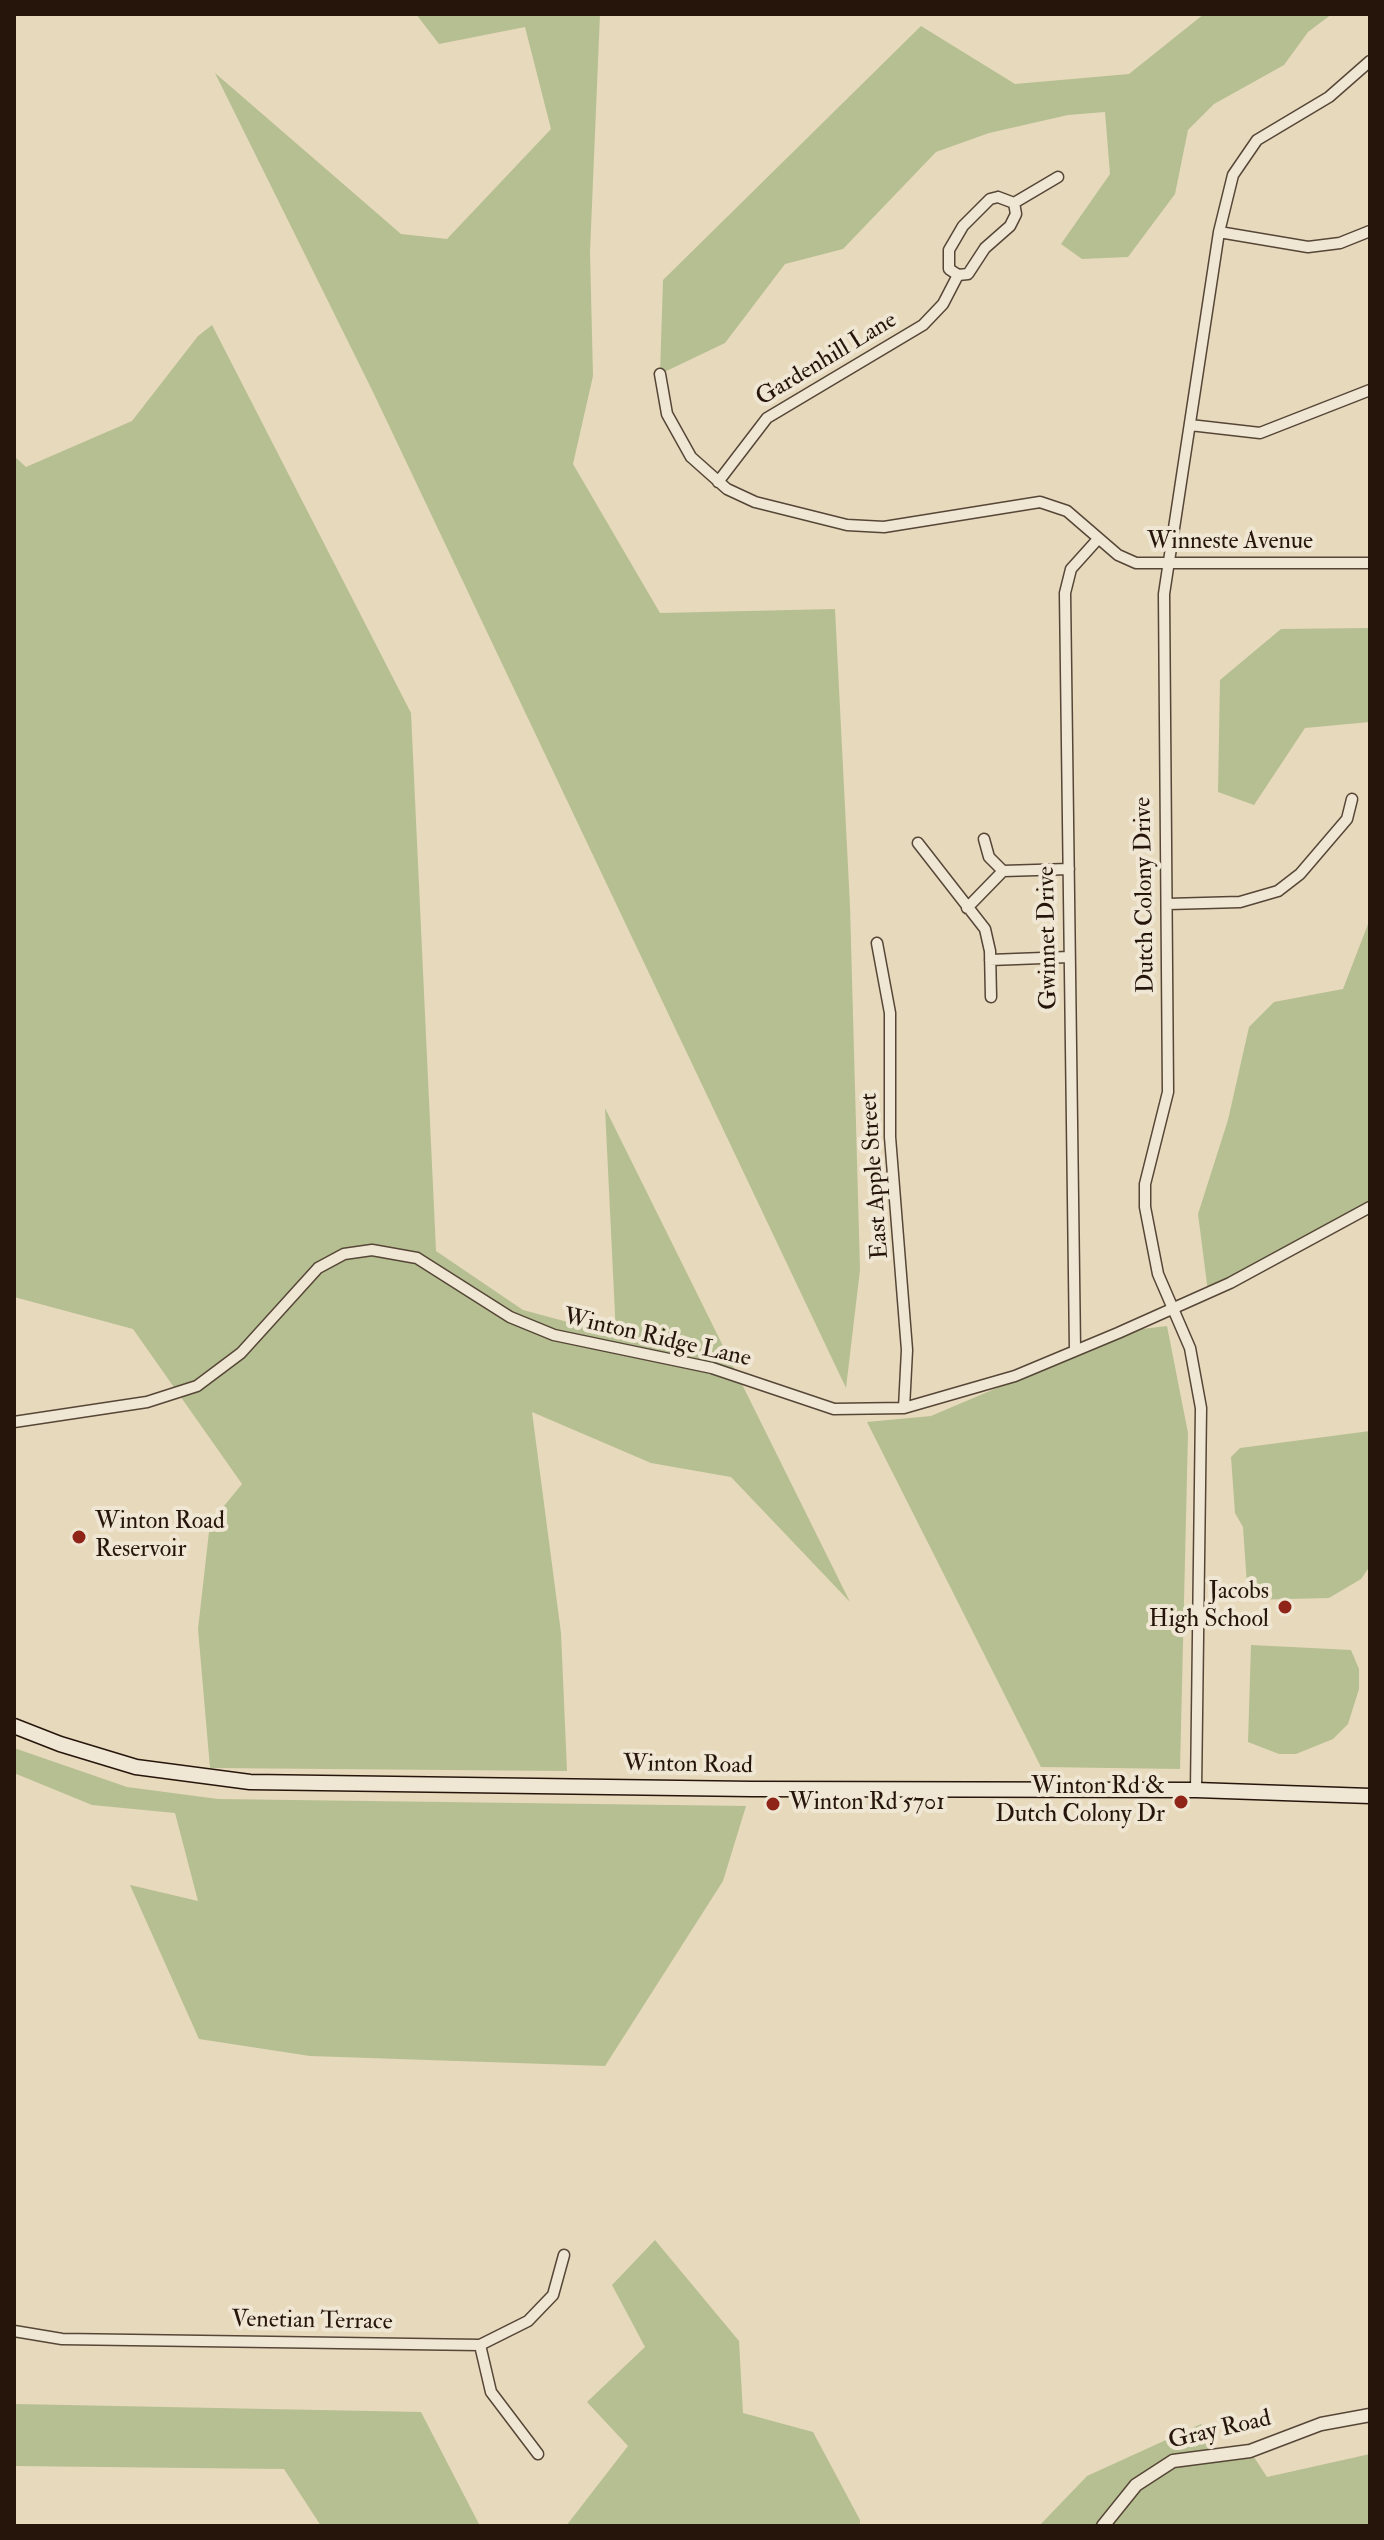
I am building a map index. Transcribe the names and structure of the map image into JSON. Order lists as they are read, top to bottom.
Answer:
{
  "streets": {
    "main road": ["Winton Road"],
    "street": [
      "Gardenhill Lane",
      "Winneste Avenue",
      "Dutch Colony Drive",
      "Gwinnet Drive",
      "East Apple Street",
      "Winton Ridge Lane",
      "Venetian Terrace",
      "Gray Road"
    ]
  },
  "crossings": [
    ["Gardenhill Lane", "Winneste Avenue"],
    ["Winneste Avenue", "Dutch Colony Drive"],
    ["Winneste Avenue", "Gwinnet Drive"],
    ["Dutch Colony Drive", "Winton Ridge Lane"],
    ["Dutch Colony Drive", "Winton Road"],
    ["Gwinnet Drive", "Winton Ridge Lane"],
    ["East Apple Street", "Winton Ridge Lane"]
  ],
  "places": [
    "Winton Road Reservoir",
    "Jacobs High School",
    "Winton Rd & Dutch Colony Dr",
    "Winton Rd 5701"
  ]
}
